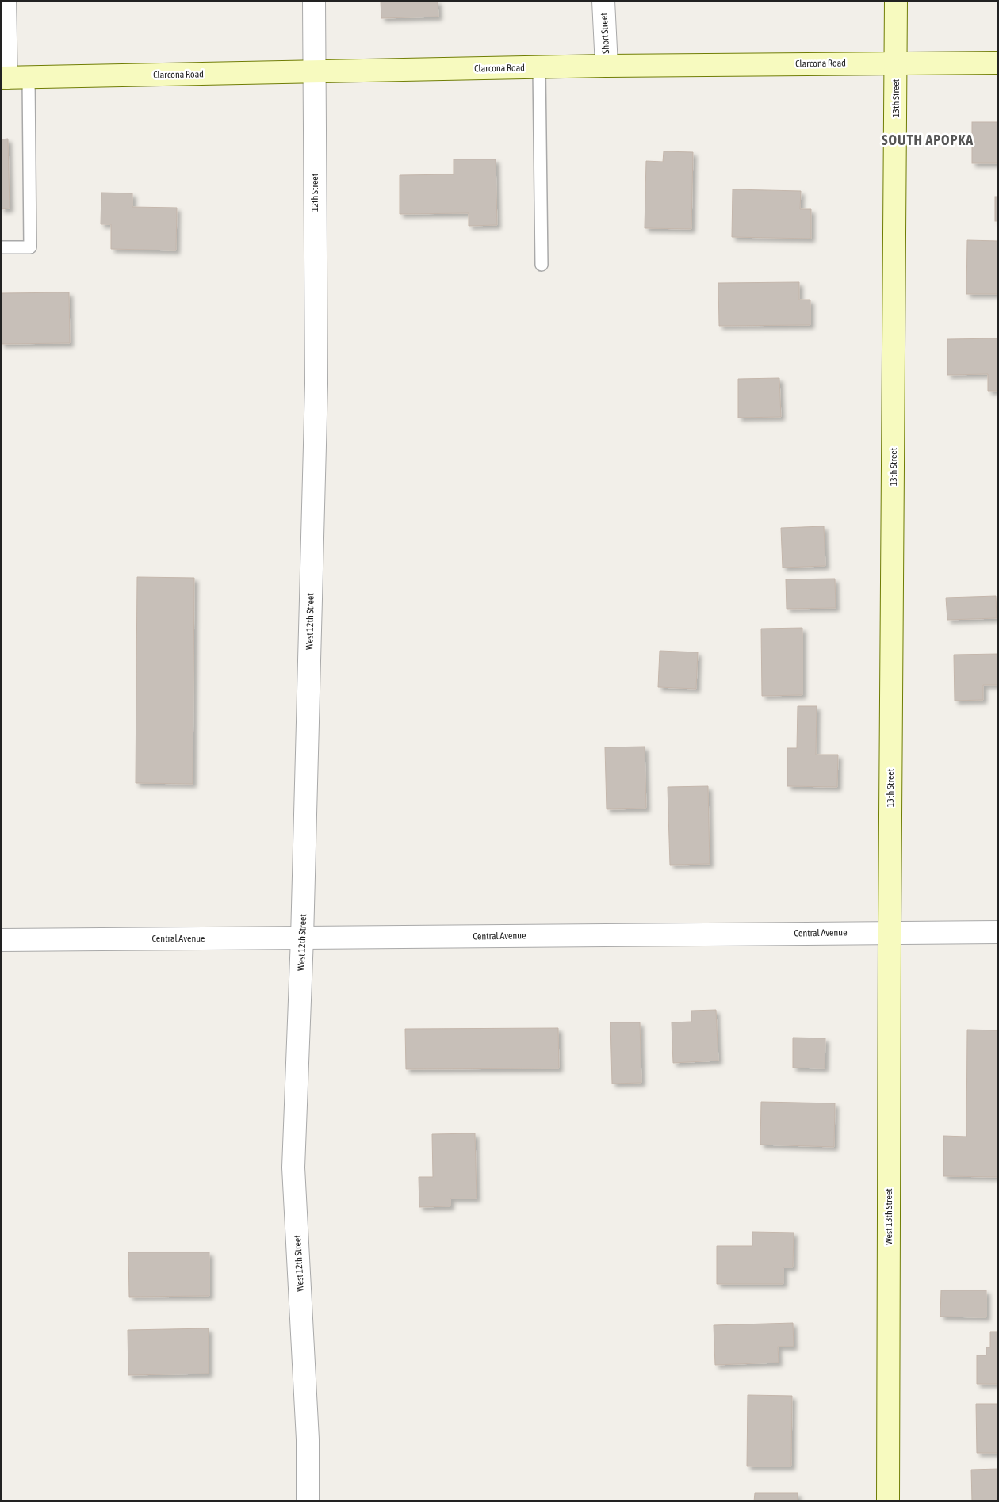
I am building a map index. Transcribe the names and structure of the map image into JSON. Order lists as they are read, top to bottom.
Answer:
{
  "streets": {
    "street": [
      "Short Street",
      "Clarcona Road",
      "13th Street",
      "12th Street",
      "West 12th Street",
      "Central Avenue",
      "West 13th Street"
    ]
  },
  "crossings": [
    ["Short Street", "Clarcona Road"],
    ["Clarcona Road", "13th Street"],
    ["Clarcona Road", "12th Street"],
    ["13th Street", "Central Avenue"],
    ["13th Street", "West 13th Street"],
    ["12th Street", "West 12th Street"],
    ["West 12th Street", "Central Avenue"],
    ["Central Avenue", "West 13th Street"]
  ],
  "districts": ["SOUTH APOPKA"]
}
